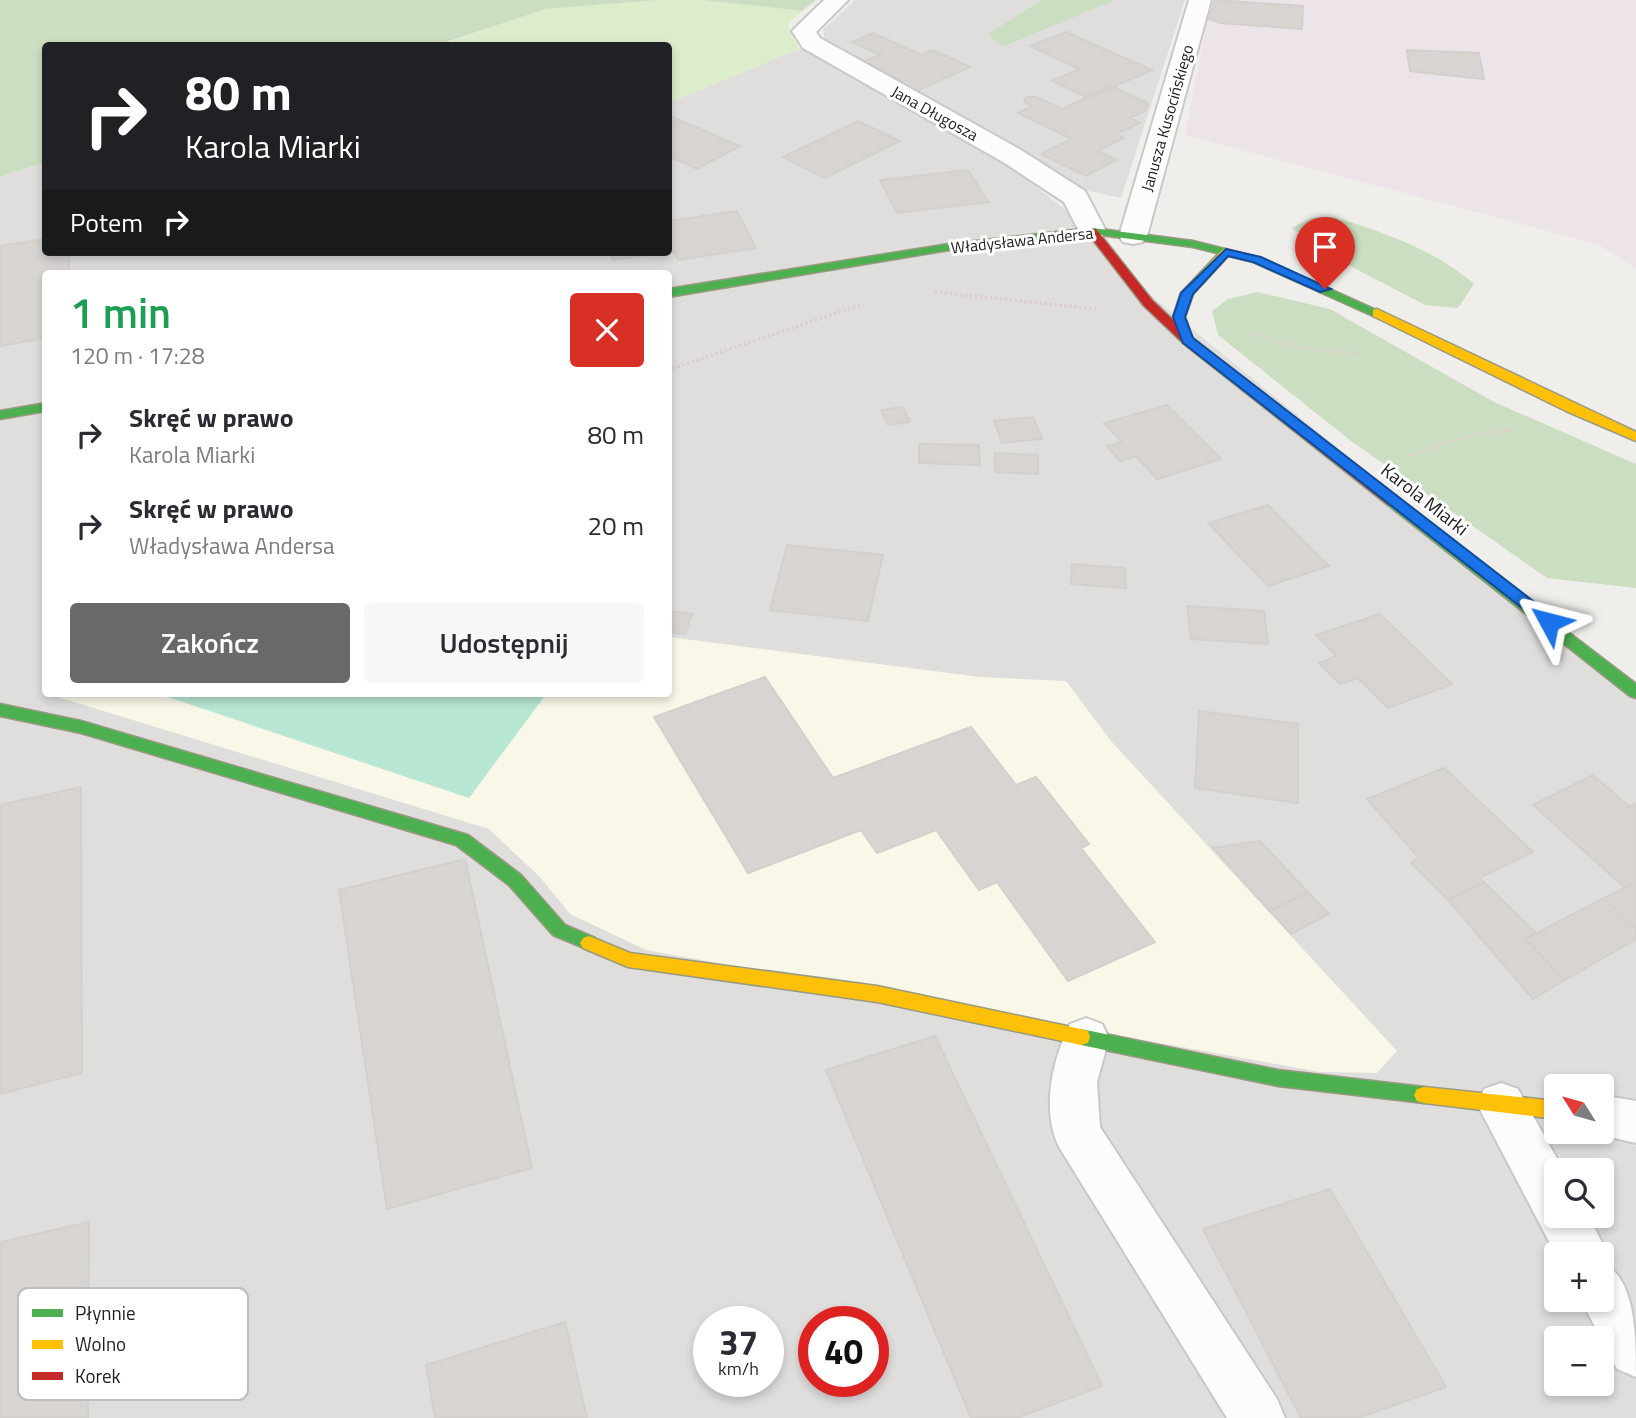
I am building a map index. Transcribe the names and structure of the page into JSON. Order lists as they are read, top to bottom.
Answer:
{
  "streets": {
    "street": [
      "Jana Długosza",
      "Janusza Kusocińskiego",
      "Władysława Andersa",
      "Karola Miarki"
    ]
  },
  "crossings": [
    ["Jana Długosza", "Władysława Andersa"],
    ["Jana Długosza", "Karola Miarki"],
    ["Janusza Kusocińskiego", "Władysława Andersa"],
    ["Władysława Andersa", "Karola Miarki"]
  ],
  "legend": ["Płynnie", "Wolno", "Korek"],
  "north": "top left",
  "page": {
    "turn": ["80 m", "Karola Miarki"],
    "then": "Potem",
    "heading": ["1 min", "120 m · 17:28"],
    "list": [
      {
        "name": "Skręć w prawo",
        "note": "Karola Miarki",
        "value": "80 m"
      },
      {
        "name": "Skręć w prawo",
        "note": "Władysława Andersa",
        "value": "20 m"
      }
    ],
    "buttons": ["Zakończ", "Udostępnij"],
    "map_buttons": ["+", "−"],
    "speed": "37 km/h",
    "limit": "40"
  }
}
